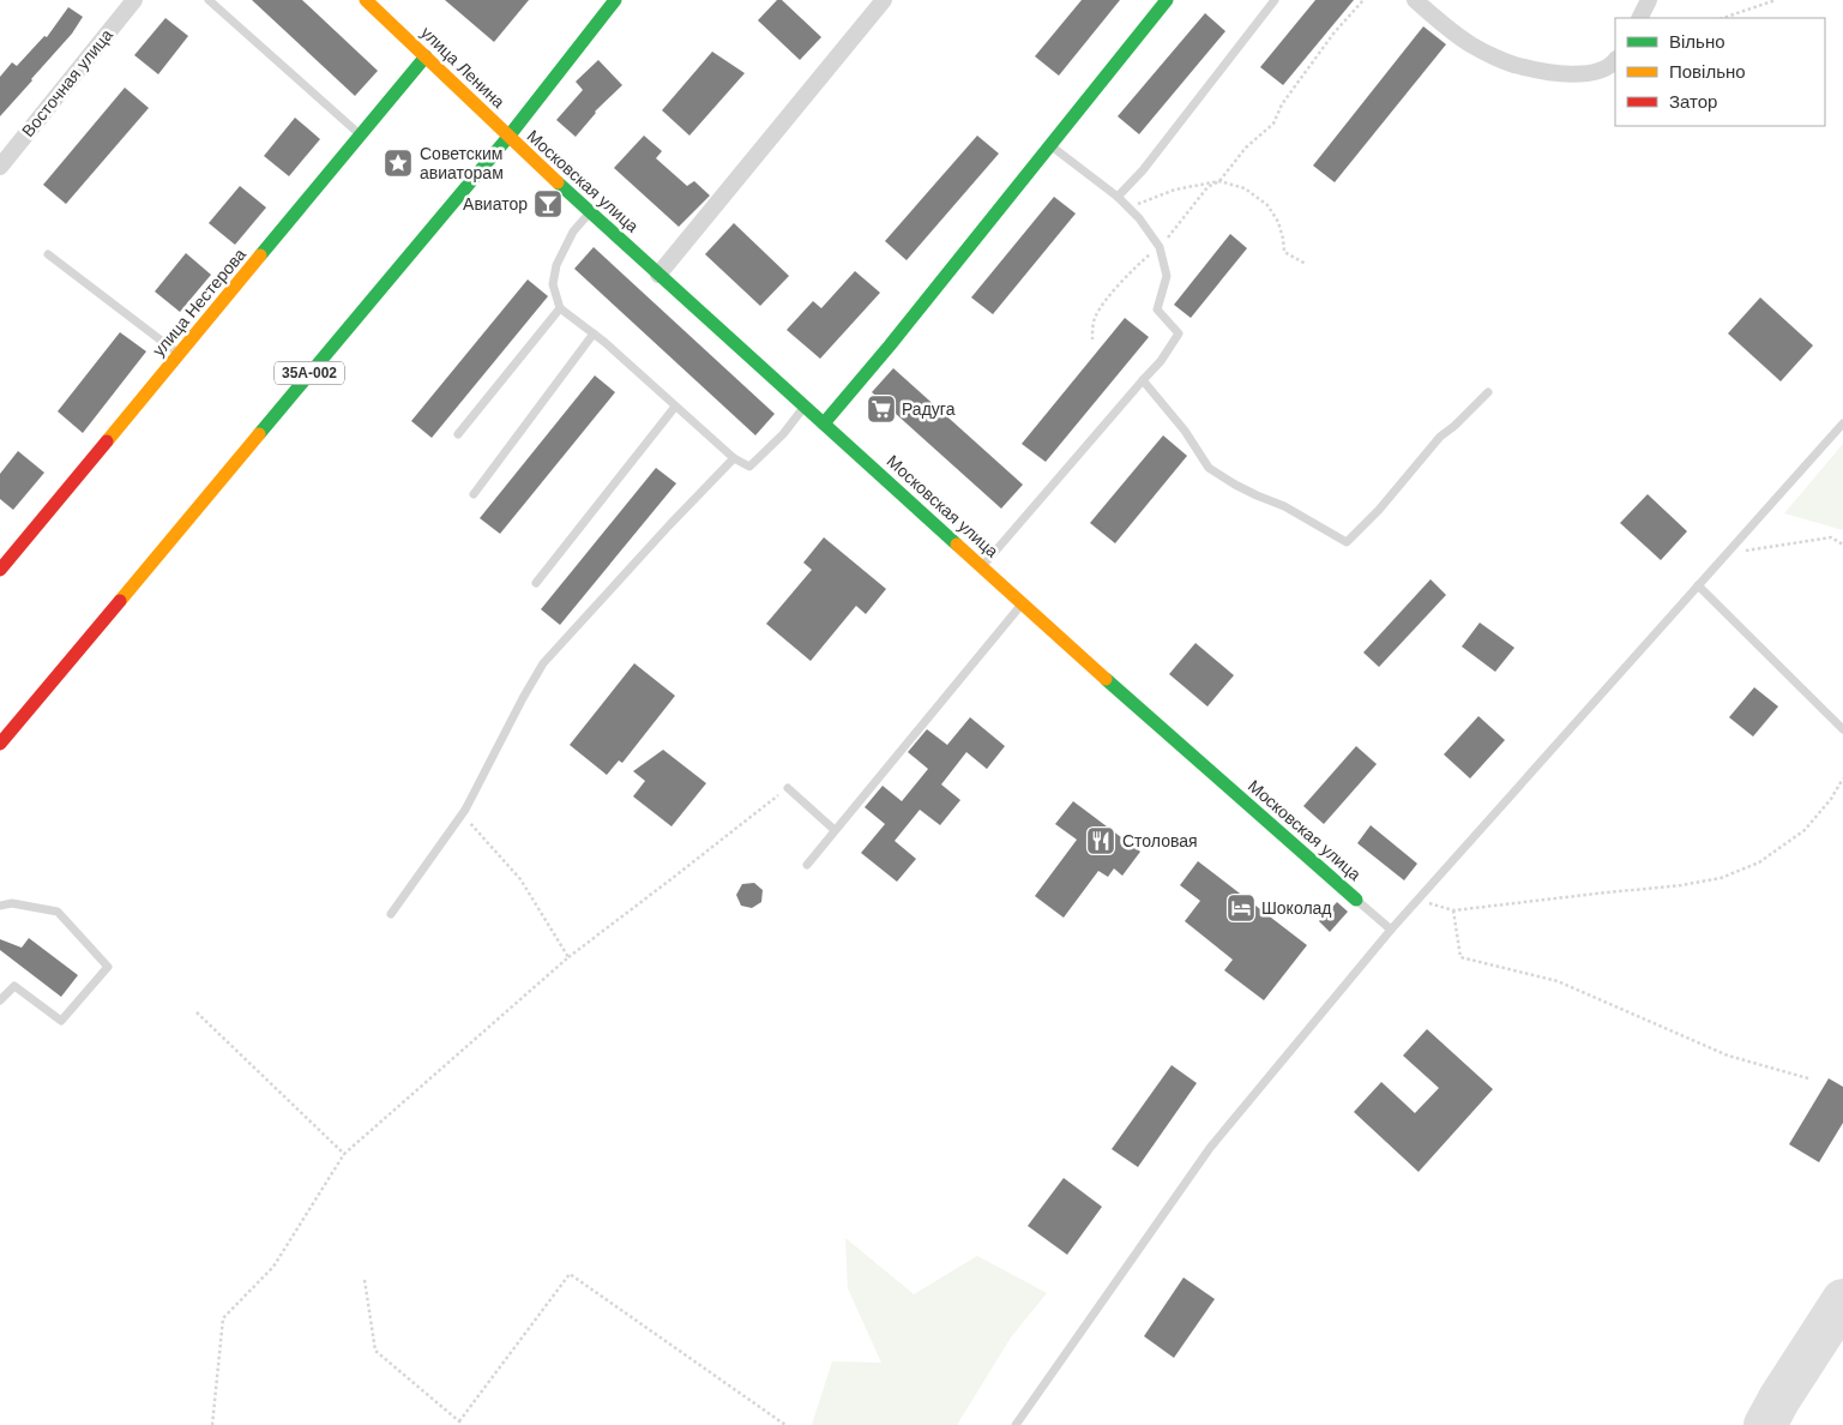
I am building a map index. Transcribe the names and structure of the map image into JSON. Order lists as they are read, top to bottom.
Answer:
{
  "streets": {
    "main road": [
      "улица Ленина",
      "Московская улица",
      "улица Нестерова",
      "35А-002"
    ],
    "street": ["Восточная улица"]
  },
  "crossings": [
    ["улица Ленина", "Московская улица"],
    ["улица Ленина", "улица Нестерова"],
    ["улица Ленина", "35А-002"],
    ["Московская улица", "35А-002"]
  ],
  "places": {
    "place": ["Советским авиаторам"],
    "bar": ["Авиатор"],
    "supermarket": ["Радуга"],
    "restaurant": ["Столовая"],
    "hotel": ["Шоколад"]
  },
  "legend": ["Вільно", "Повільно", "Затор"]
}
